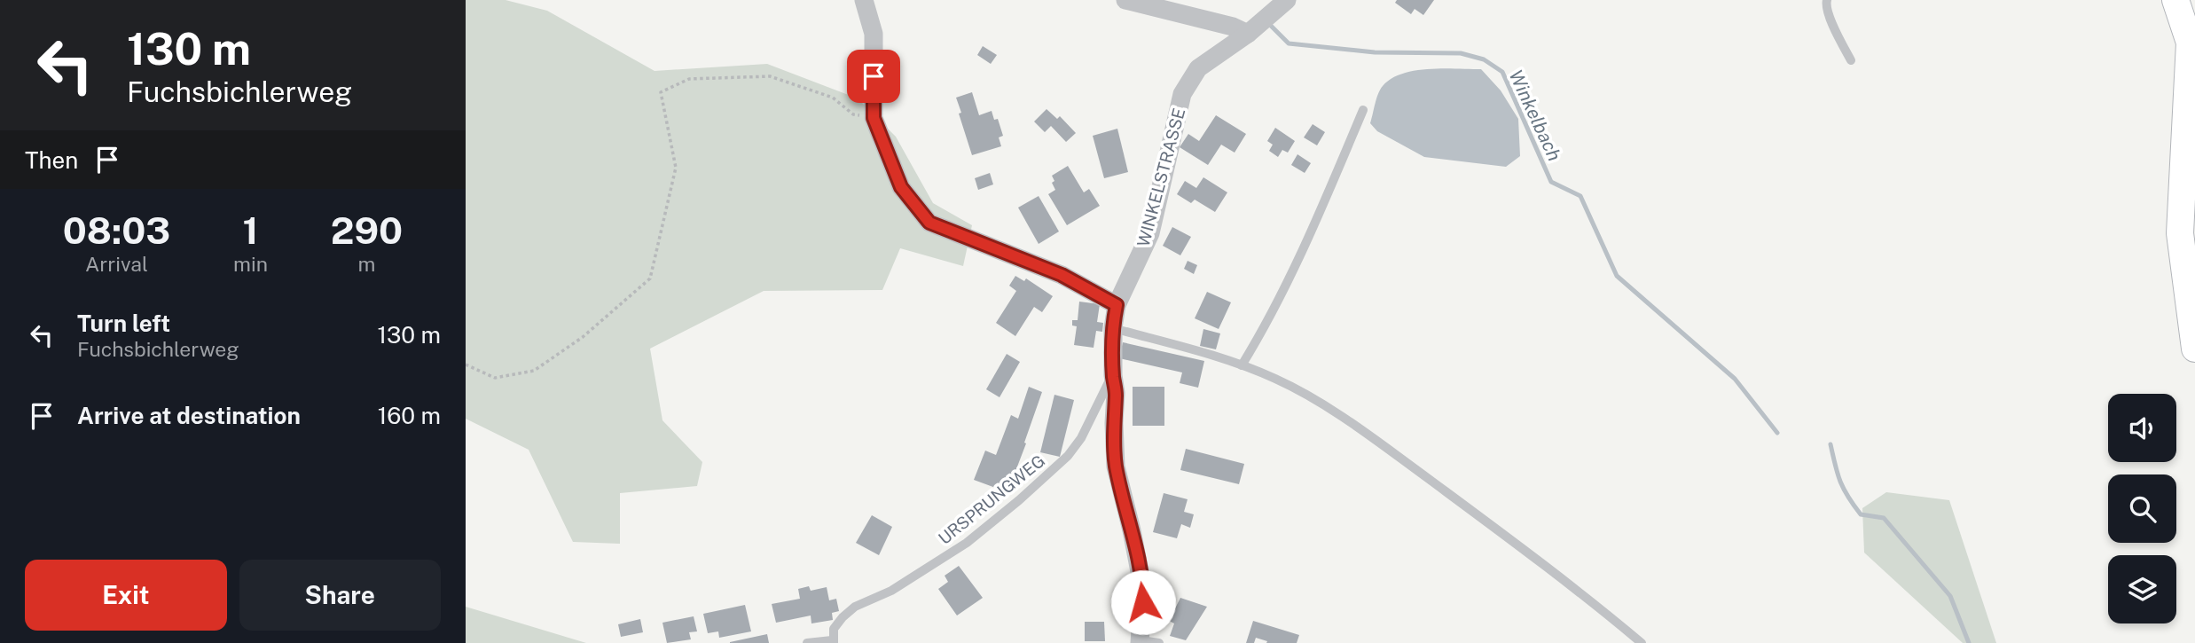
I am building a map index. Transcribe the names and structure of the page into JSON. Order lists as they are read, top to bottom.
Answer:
{
  "streets": {
    "street": ["WINKELSTRASSE"],
    "lane": ["URSPRUNGWEG"]
  },
  "crossings": [
    ["WINKELSTRASSE", "URSPRUNGWEG"]
  ],
  "water": ["Winkelbach"],
  "page": {
    "turn": ["130 m", "Fuchsbichlerweg"],
    "then": "Then",
    "eta": [
      "08:03",
      "Arrival",
      "1",
      "min",
      "290",
      "m"
    ],
    "list": [
      {
        "name": "Turn left",
        "note": "Fuchsbichlerweg",
        "value": "130 m"
      },
      {
        "name": "Arrive at destination",
        "value": "160 m"
      }
    ],
    "buttons": ["Exit", "Share"]
  }
}
